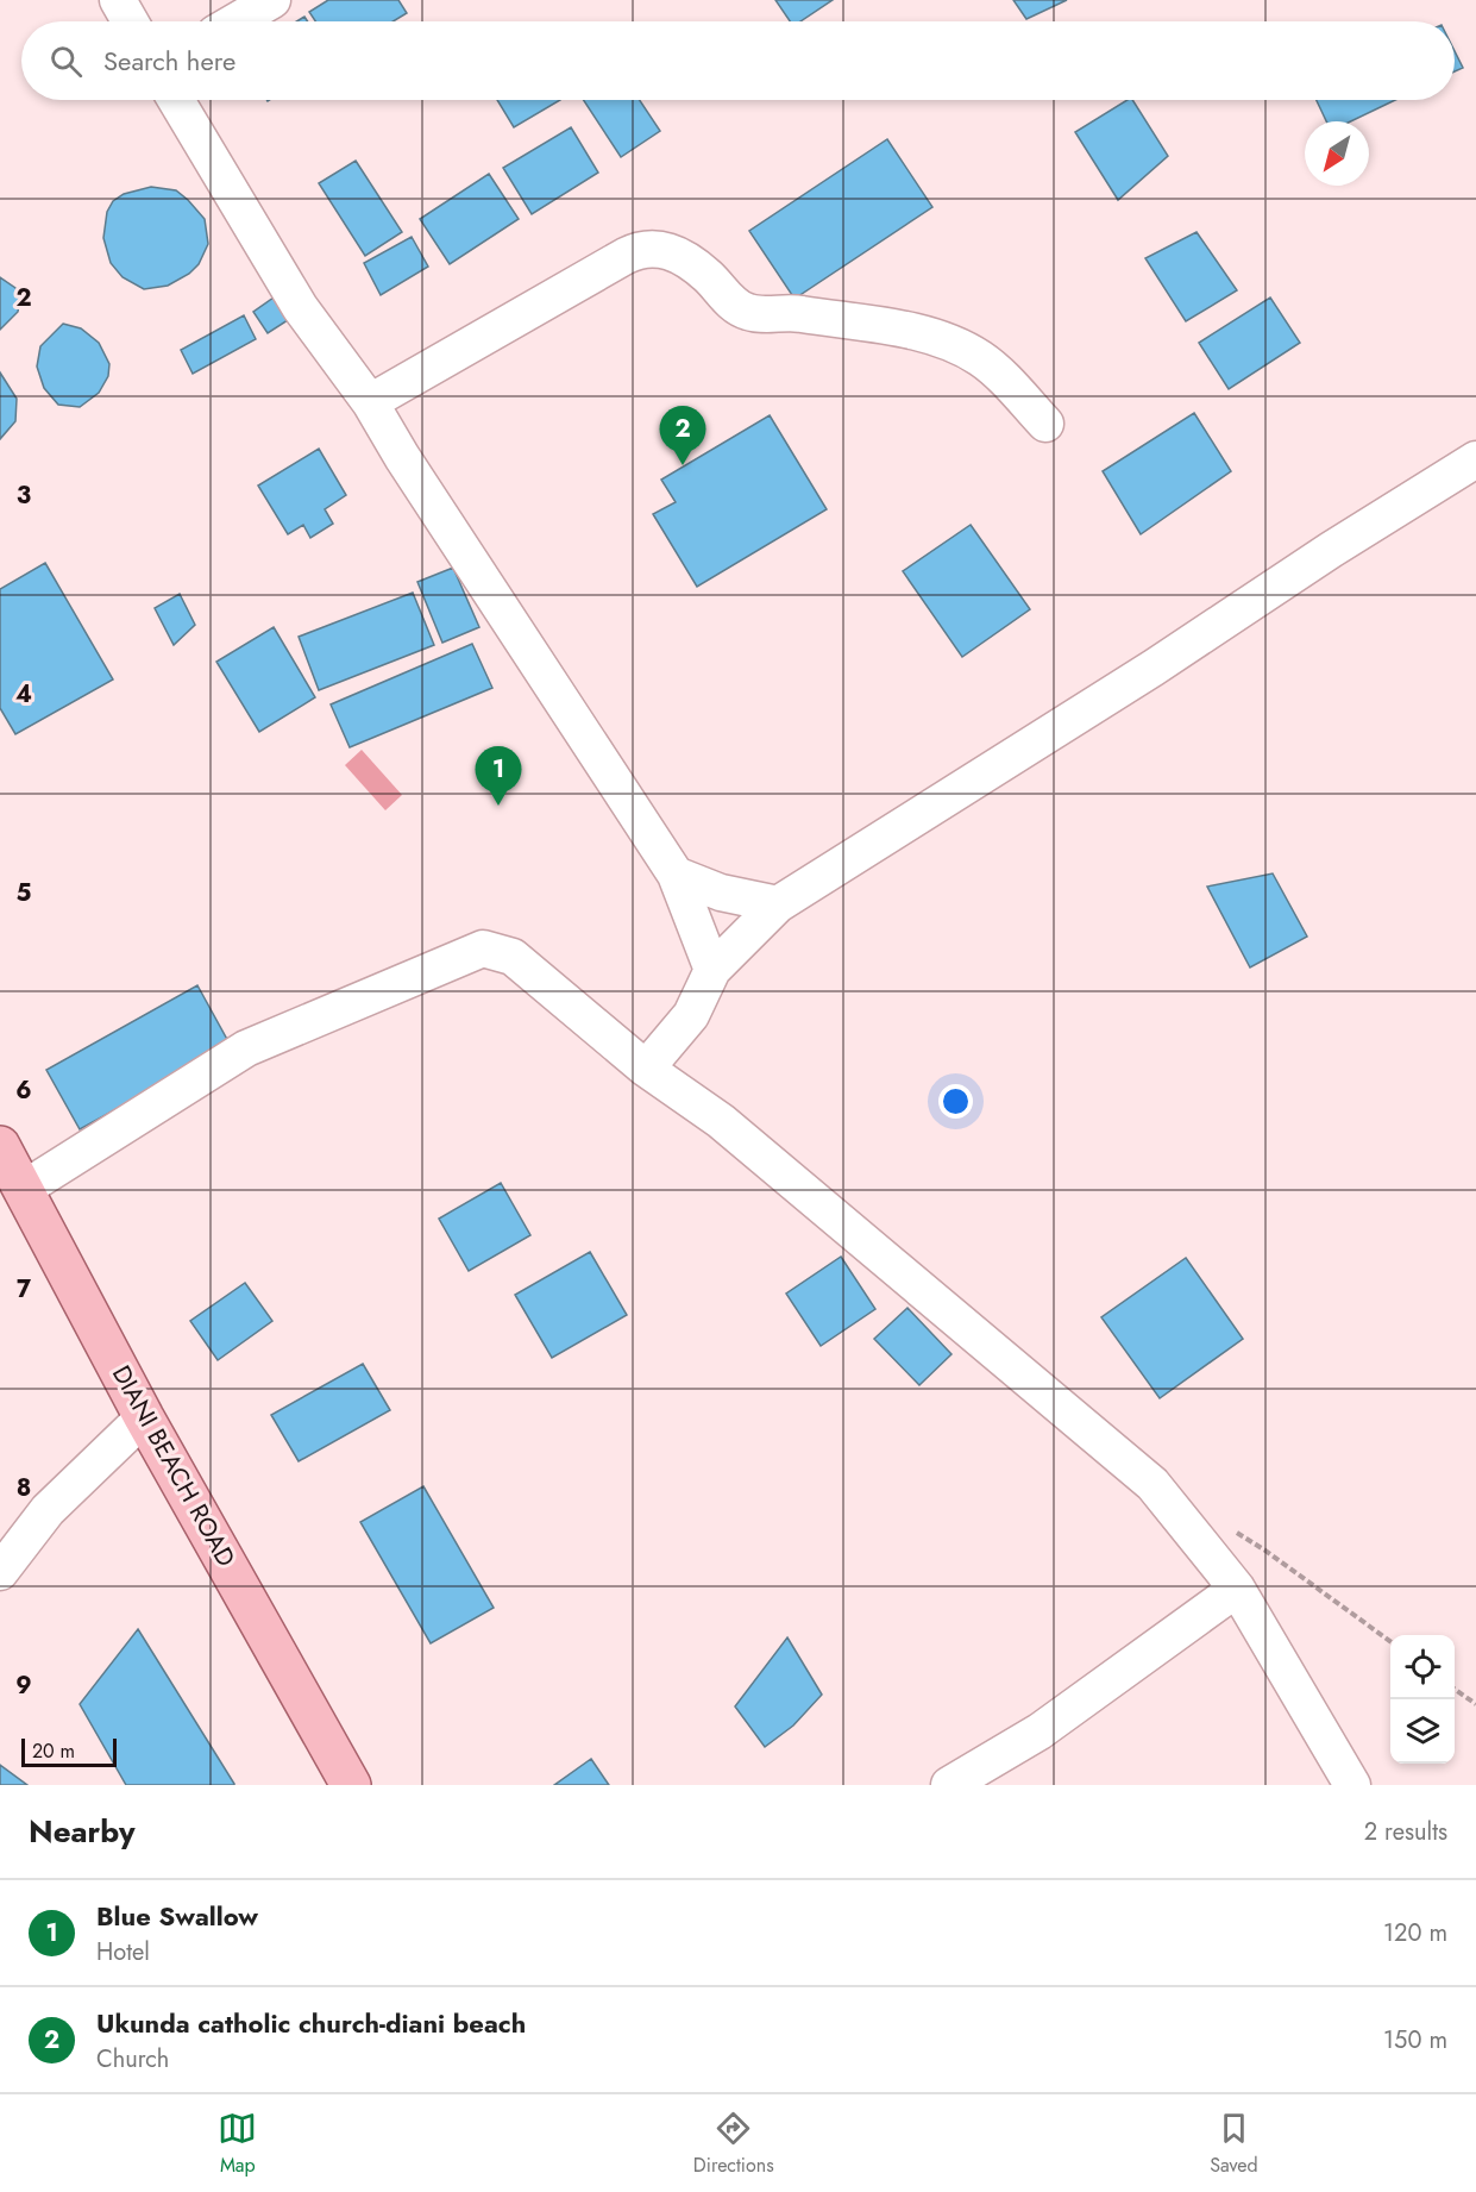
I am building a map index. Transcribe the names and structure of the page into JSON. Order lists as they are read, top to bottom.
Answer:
{
  "streets": {
    "main road": ["DIANI BEACH ROAD"]
  },
  "scale_bar": "20 m",
  "north": "bottom left",
  "page": {
    "search": "Search here",
    "pins": ["2", "1"],
    "scale": "20 m",
    "heading": ["Nearby", "2 results"],
    "list": [
      {
        "mark": "1",
        "name": "Blue Swallow",
        "note": "Hotel",
        "value": "120 m"
      },
      {
        "mark": "2",
        "name": "Ukunda catholic church-diani beach",
        "note": "Church",
        "value": "150 m"
      }
    ],
    "nav": ["Map", "Directions", "Saved"]
  },
  "grid": {
    "rows": [
      "2",
      "3",
      "4",
      "5",
      "6",
      "7",
      "8",
      "9"
    ]
  }
}
